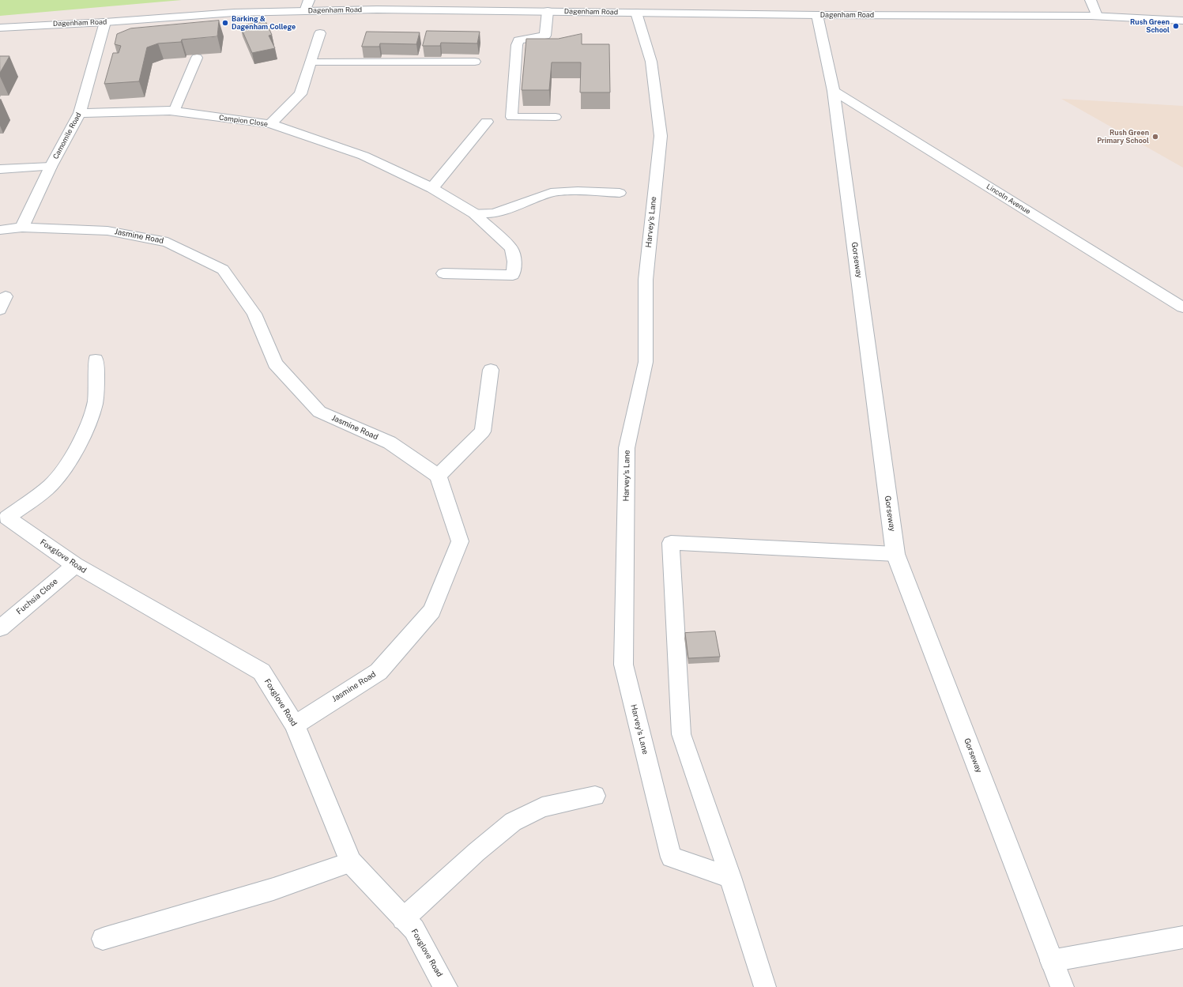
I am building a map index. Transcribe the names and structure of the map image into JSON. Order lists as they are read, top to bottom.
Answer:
{
  "streets": {
    "street": [
      "Dagenham Road",
      "Campion Close",
      "Camomile Road",
      "Lincoln Avenue",
      "Jasmine Road",
      "Gorseway",
      "Foxglove Road",
      "Fuchsia Close"
    ],
    "lane": ["Harvey's Lane"]
  },
  "crossings": [
    ["Dagenham Road", "Camomile Road"],
    ["Dagenham Road", "Harvey's Lane"],
    ["Dagenham Road", "Gorseway"],
    ["Campion Close", "Camomile Road"],
    ["Camomile Road", "Jasmine Road"],
    ["Lincoln Avenue", "Gorseway"],
    ["Jasmine Road", "Foxglove Road"],
    ["Foxglove Road", "Fuchsia Close"]
  ],
  "places": ["Barking & Dagenham College", "Rush Green School", "Rush Green Primary School"]
}
